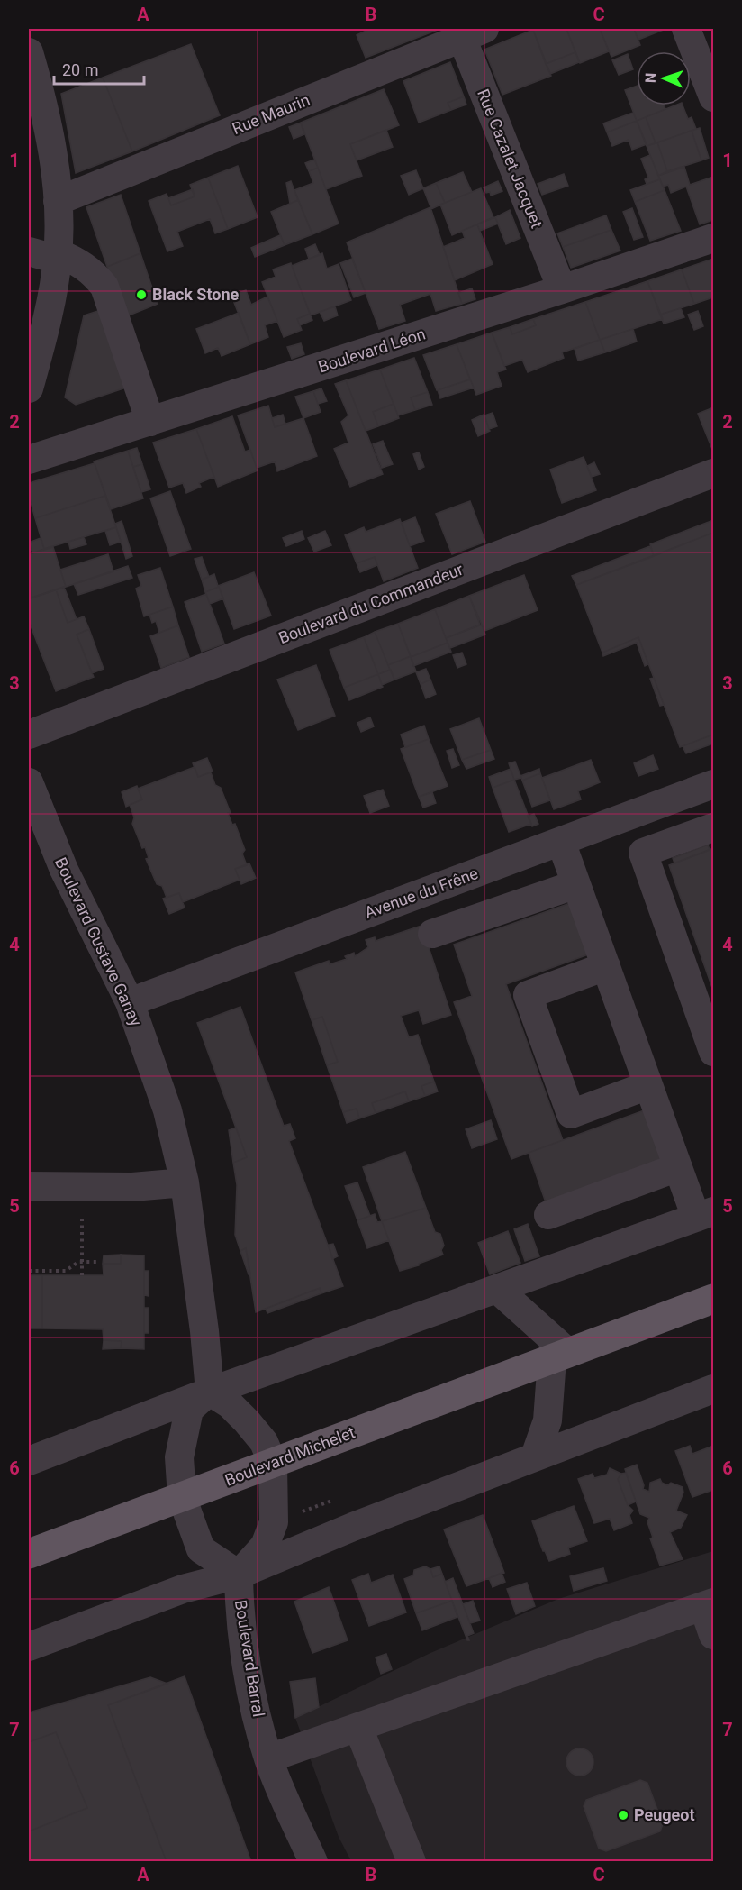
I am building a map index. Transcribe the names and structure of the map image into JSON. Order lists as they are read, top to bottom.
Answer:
{
  "streets": {
    "main road": ["Boulevard Michelet"],
    "street": [
      "Rue Maurin",
      "Rue Cazalet Jacquet",
      "Boulevard Léon",
      "Boulevard du Commandeur",
      "Avenue du Frêne",
      "Boulevard Gustave Ganay",
      "Boulevard Barral"
    ]
  },
  "crossings": [
    ["Rue Maurin", "Rue Cazalet Jacquet"],
    ["Rue Cazalet Jacquet", "Boulevard Léon"],
    ["Avenue du Frêne", "Boulevard Gustave Ganay"]
  ],
  "places": ["Black Stone", "Peugeot"],
  "scale_bar": "20 m",
  "north": "left",
  "grid": {
    "columns": ["A", "B", "C"],
    "rows": [
      "1",
      "2",
      "3",
      "4",
      "5",
      "6",
      "7"
    ]
  }
}
